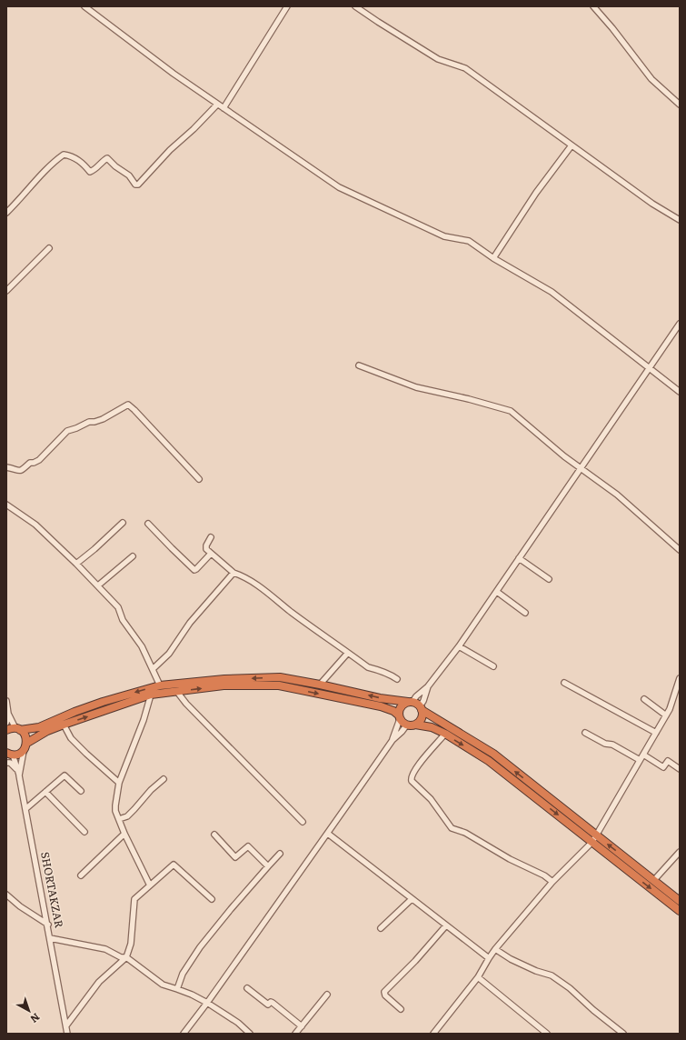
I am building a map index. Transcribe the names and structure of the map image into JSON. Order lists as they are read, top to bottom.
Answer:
{
  "streets": {
    "street": ["SHORTAKZAR"]
  },
  "north": "bottom right"
}
